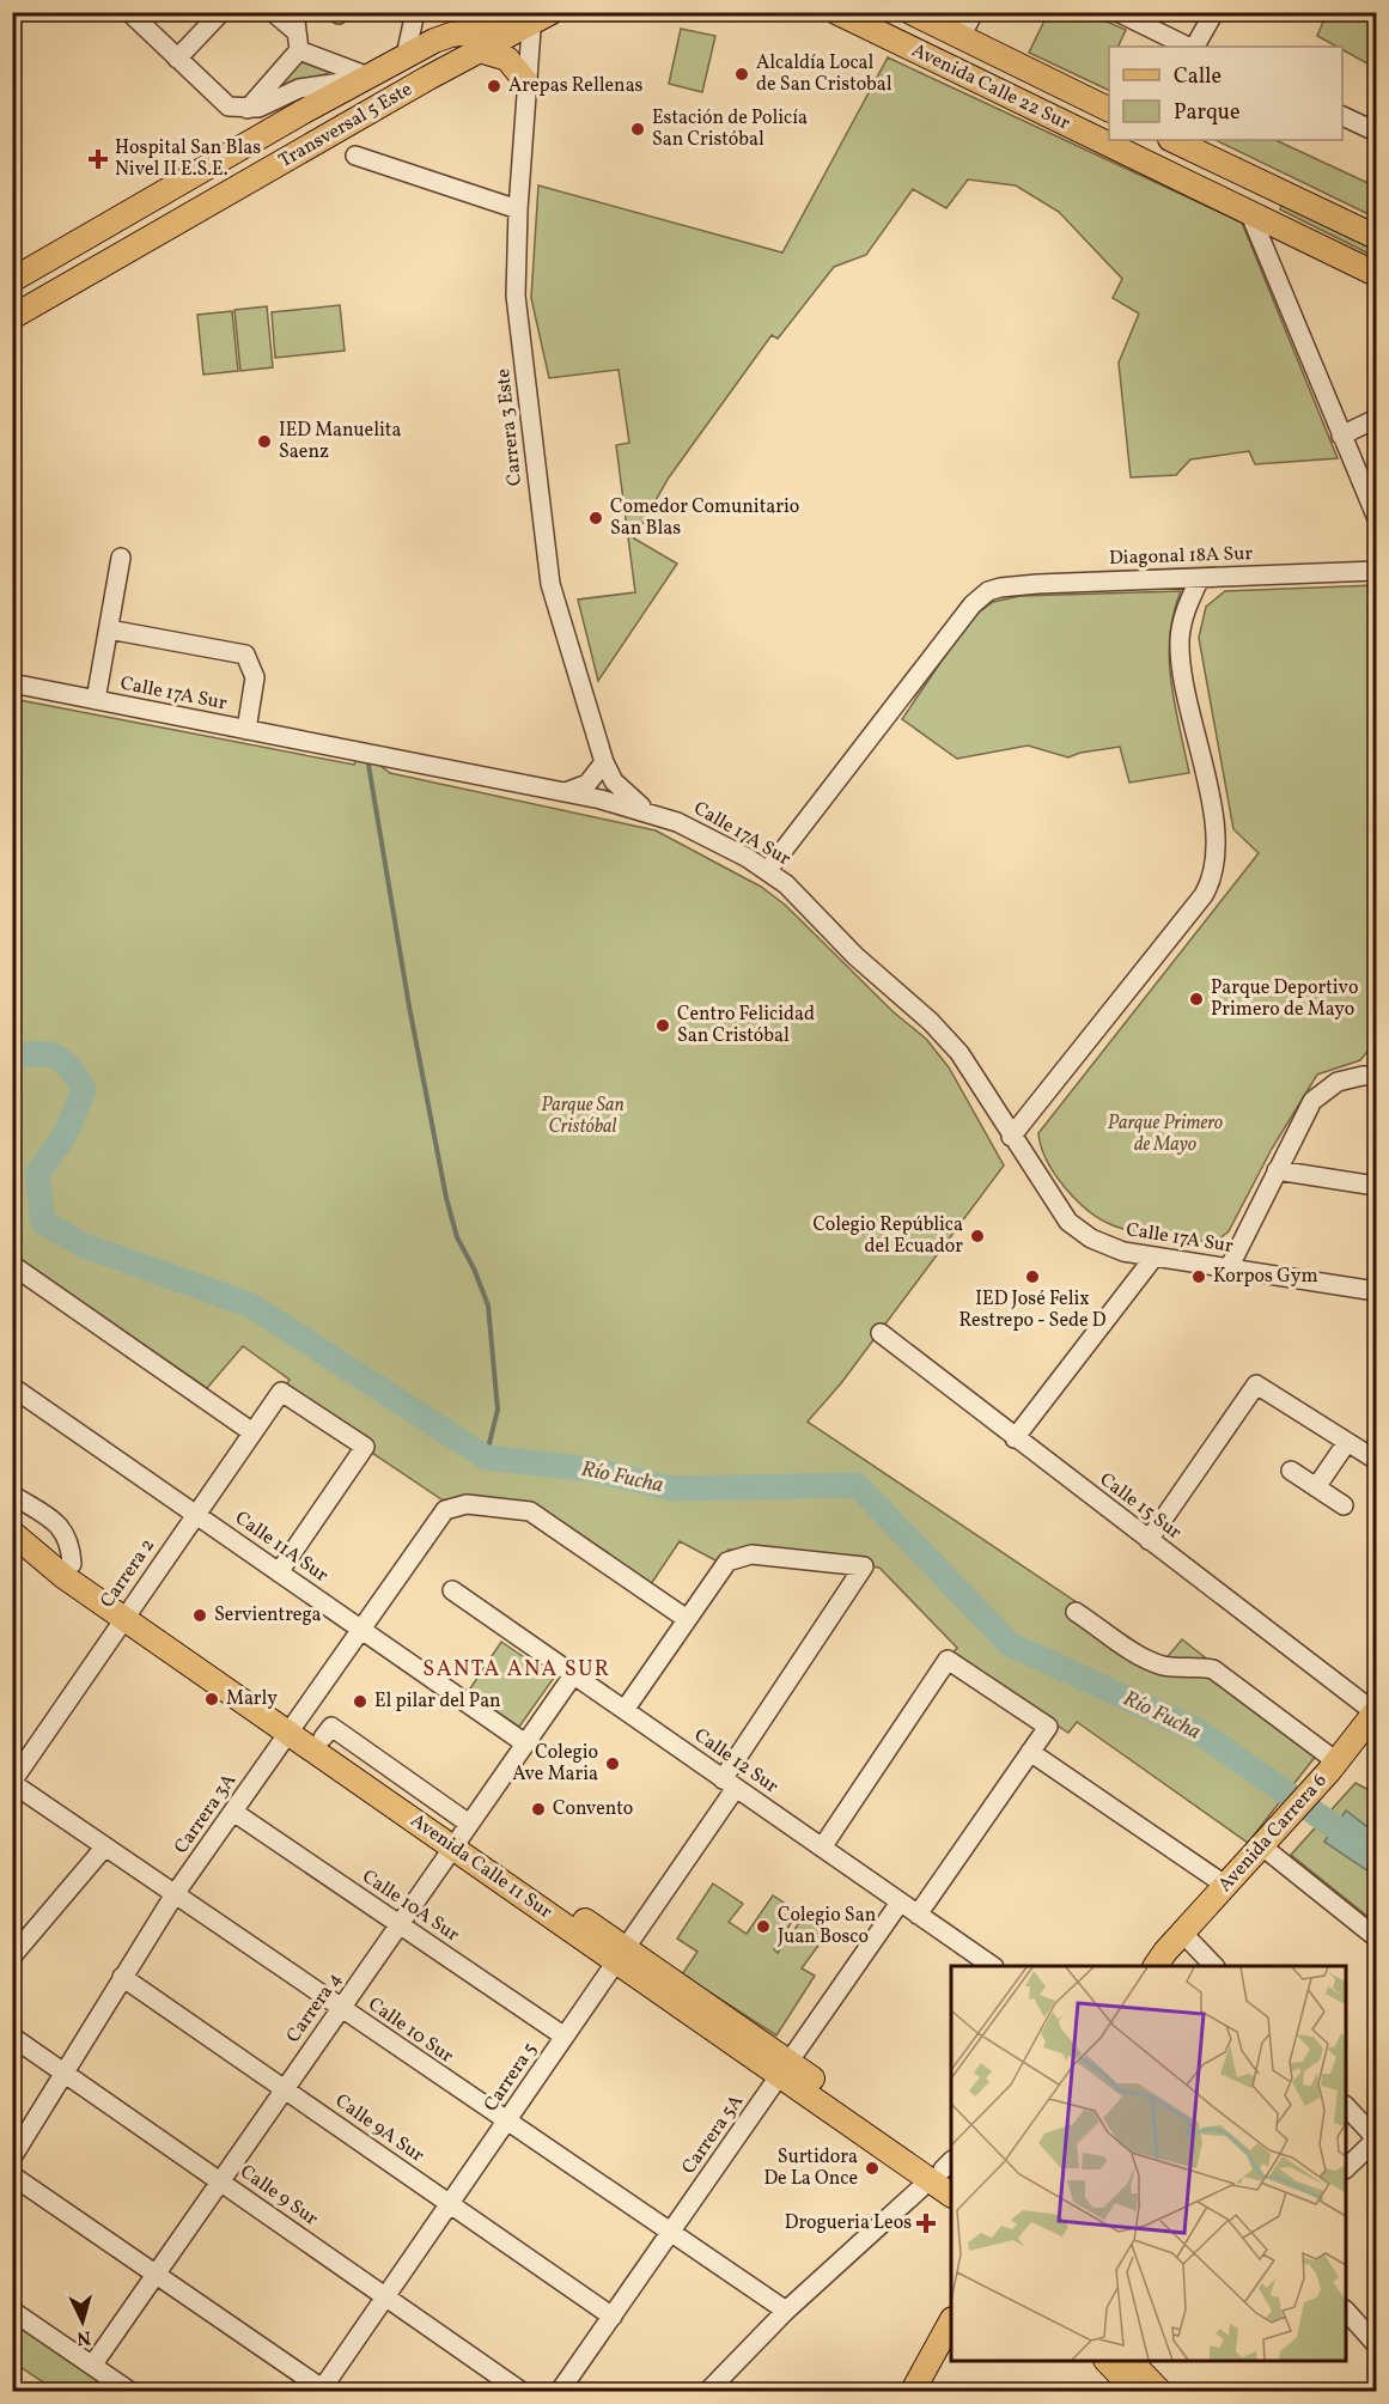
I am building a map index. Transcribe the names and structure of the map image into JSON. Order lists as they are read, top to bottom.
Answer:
{
  "streets": {
    "main road": [
      "Avenida Calle 22 Sur",
      "Transversal 5 Este",
      "Avenida Carrera 6",
      "Avenida Calle 11 Sur"
    ],
    "street": [
      "Carrera 3 Este",
      "Diagonal 18A Sur",
      "Calle 17A Sur",
      "Calle 15 Sur",
      "Calle 11A Sur",
      "Carrera 2",
      "Calle 12 Sur",
      "Carrera 3A",
      "Calle 10A Sur",
      "Carrera 4",
      "Calle 10 Sur",
      "Carrera 5",
      "Calle 9A Sur",
      "Carrera 5A",
      "Calle 9 Sur"
    ]
  },
  "crossings": [
    ["Transversal 5 Este", "Carrera 3 Este"],
    ["Carrera 3 Este", "Calle 17A Sur"],
    ["Diagonal 18A Sur", "Calle 17A Sur"],
    ["Calle 15 Sur", "Avenida Carrera 6"],
    ["Calle 11A Sur", "Carrera 2"],
    ["Calle 11A Sur", "Carrera 3A"],
    ["Calle 11A Sur", "Carrera 4"],
    ["Carrera 2", "Avenida Calle 11 Sur"],
    ["Carrera 2", "Calle 10 Sur"],
    ["Calle 12 Sur", "Carrera 4"],
    ["Calle 12 Sur", "Carrera 5"],
    ["Calle 12 Sur", "Carrera 5A"],
    ["Carrera 3A", "Avenida Calle 11 Sur"],
    ["Carrera 3A", "Calle 10A Sur"],
    ["Carrera 3A", "Calle 10 Sur"],
    ["Carrera 3A", "Carrera 5"],
    ["Carrera 3A", "Calle 9A Sur"],
    ["Carrera 3A", "Calle 9 Sur"],
    ["Avenida Calle 11 Sur", "Carrera 4"],
    ["Avenida Calle 11 Sur", "Carrera 5"],
    ["Avenida Calle 11 Sur", "Carrera 5A"],
    ["Calle 10A Sur", "Carrera 4"],
    ["Calle 10A Sur", "Carrera 5"],
    ["Carrera 4", "Calle 10 Sur"],
    ["Carrera 4", "Calle 9A Sur"],
    ["Carrera 4", "Calle 9 Sur"],
    ["Calle 10 Sur", "Carrera 5"],
    ["Calle 10 Sur", "Carrera 5A"],
    ["Carrera 5", "Calle 9A Sur"],
    ["Carrera 5", "Calle 9 Sur"],
    ["Calle 9A Sur", "Carrera 5A"]
  ],
  "districts": ["SANTA ANA SUR"],
  "water": ["Río Fucha"],
  "parks": ["Parque San Cristóbal", "Parque Primero de Mayo"],
  "places": {
    "other": [
      "Alcaldía Local de San Cristobal",
      "Arepas Rellenas",
      "Estación de Policía San Cristóbal",
      "IED Manuelita Saenz",
      "Comedor Comunitario San Blas",
      "Parque Deportivo Primero de Mayo",
      "Centro Felicidad San Cristóbal",
      "Colegio República del Ecuador",
      "IED José Felix Restrepo - Sede D",
      "Korpos Gym",
      "Servientrega",
      "Marly",
      "El pilar del Pan",
      "Colegio Ave Maria",
      "Convento",
      "Colegio San Juan Bosco",
      "Surtidora De La Once"
    ],
    "health": ["Hospital San Blas Nivel II E.S.E.", "Drogueria Leos"]
  },
  "legend": ["Calle", "Parque"],
  "north": "bottom"
}
